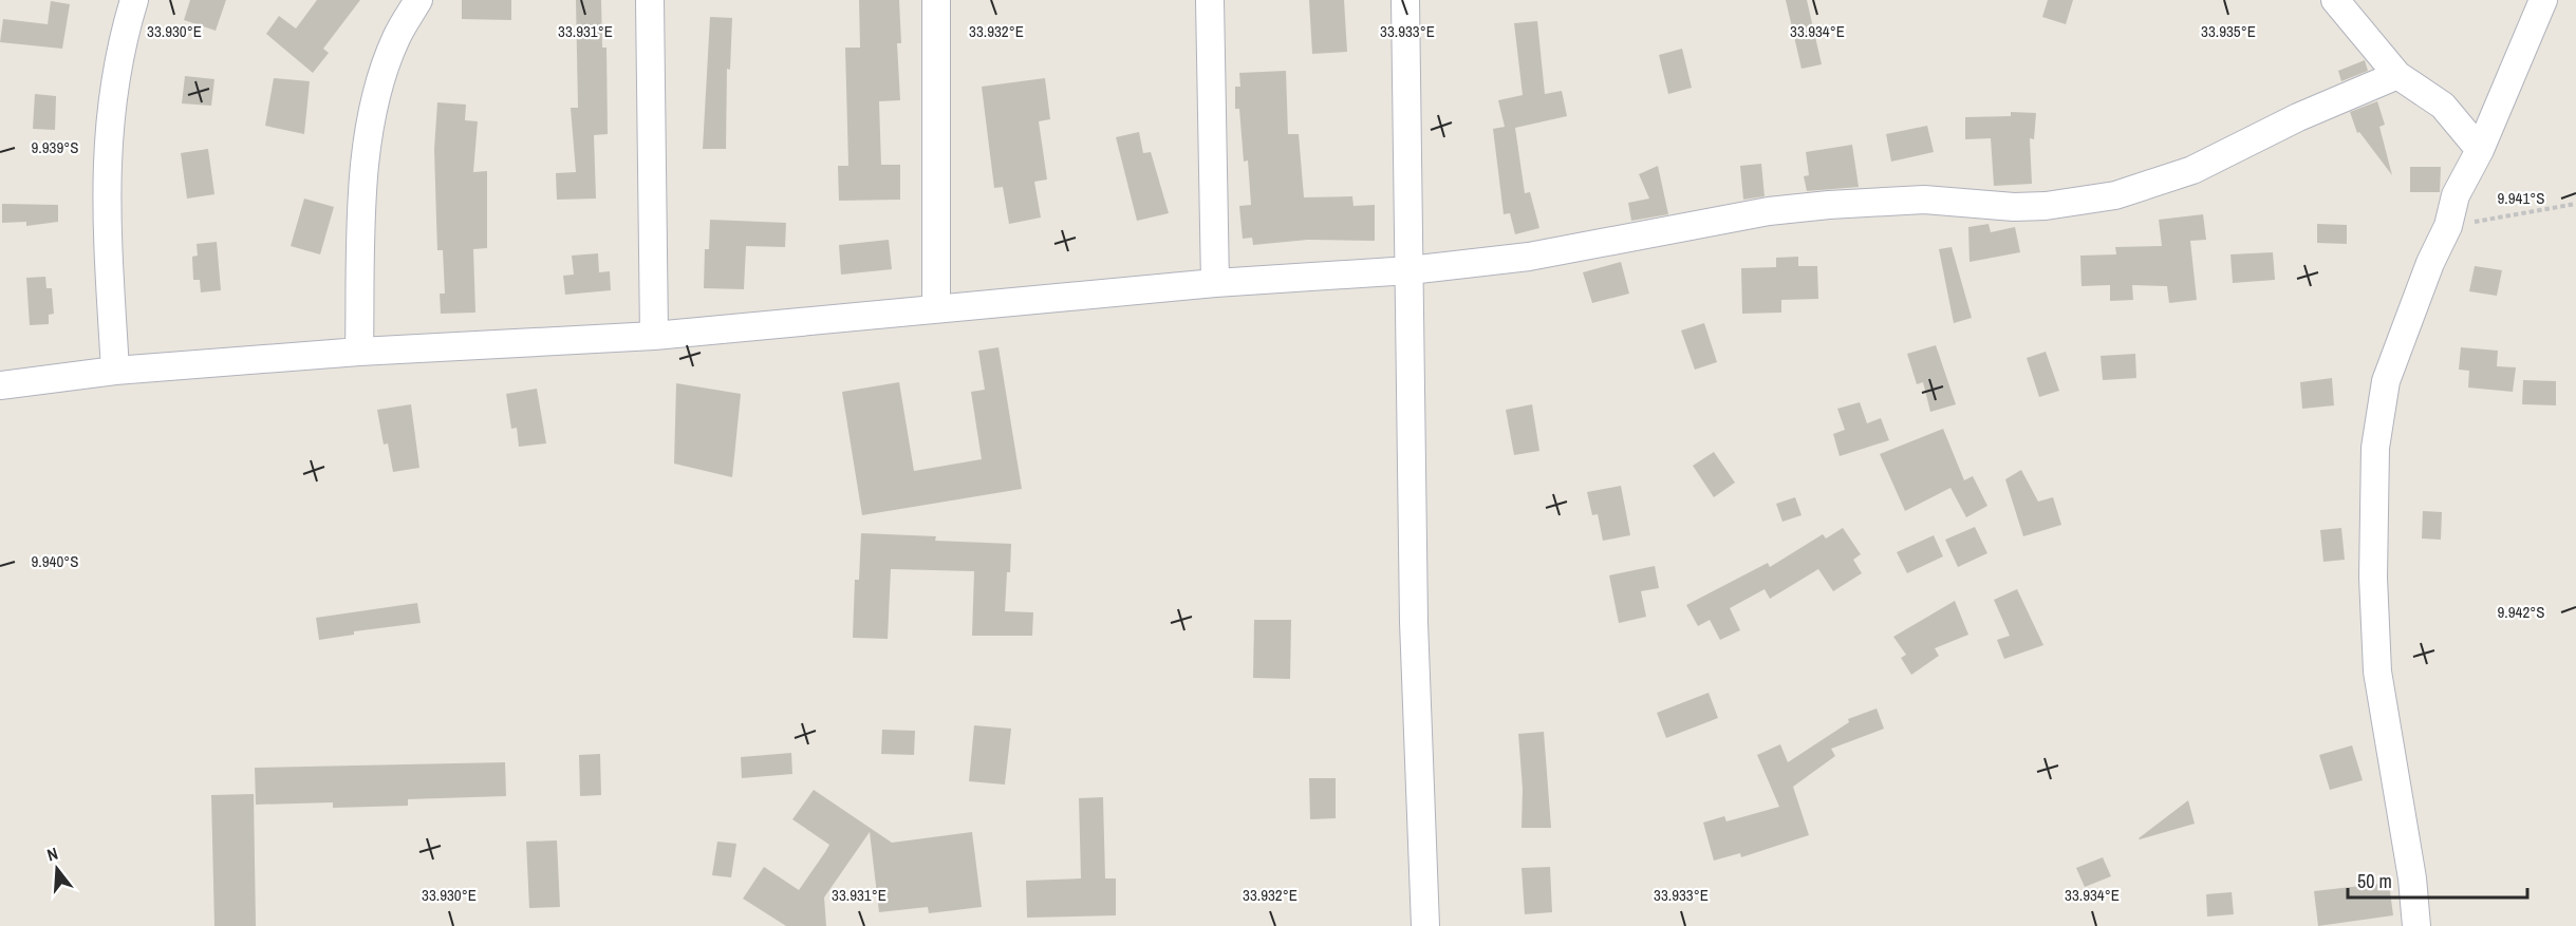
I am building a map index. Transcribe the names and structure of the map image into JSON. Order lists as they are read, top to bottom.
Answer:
{
  "scale_bar": "50 m",
  "north": "top",
  "coordinates": [
    "33.930°E",
    "33.931°E",
    "33.932°E",
    "33.933°E",
    "33.934°E",
    "33.935°E",
    "9.939°S",
    "9.941°S",
    "9.940°S",
    "9.942°S"
  ]
}
